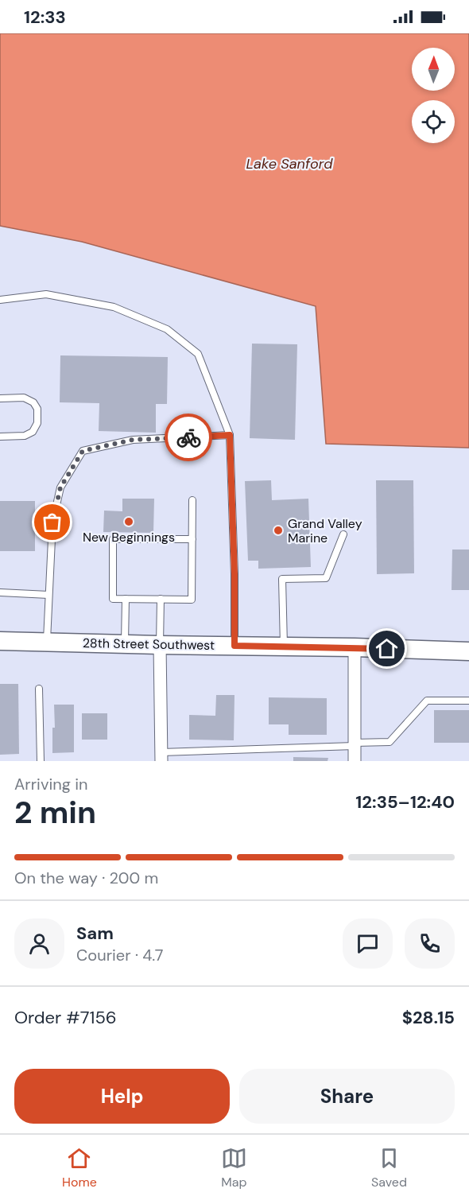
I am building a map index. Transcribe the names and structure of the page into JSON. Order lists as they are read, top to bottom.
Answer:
{
  "streets": {
    "main road": ["28th Street Southwest"]
  },
  "water": ["Lake Sanford"],
  "places": ["New Beginnings", "Grand Valley Marine"],
  "north": "top",
  "page": {
    "status": "12:33",
    "heading": ["2 min", "Arriving in", "12:35–12:40"],
    "panel": [
      "Sam",
      "Courier · 4.7",
      "Order #7156",
      "$28.15"
    ],
    "bar": "On the way · 200 m",
    "buttons": ["Help", "Share"],
    "tabs": ["Home", "Map", "Saved"]
  }
}
